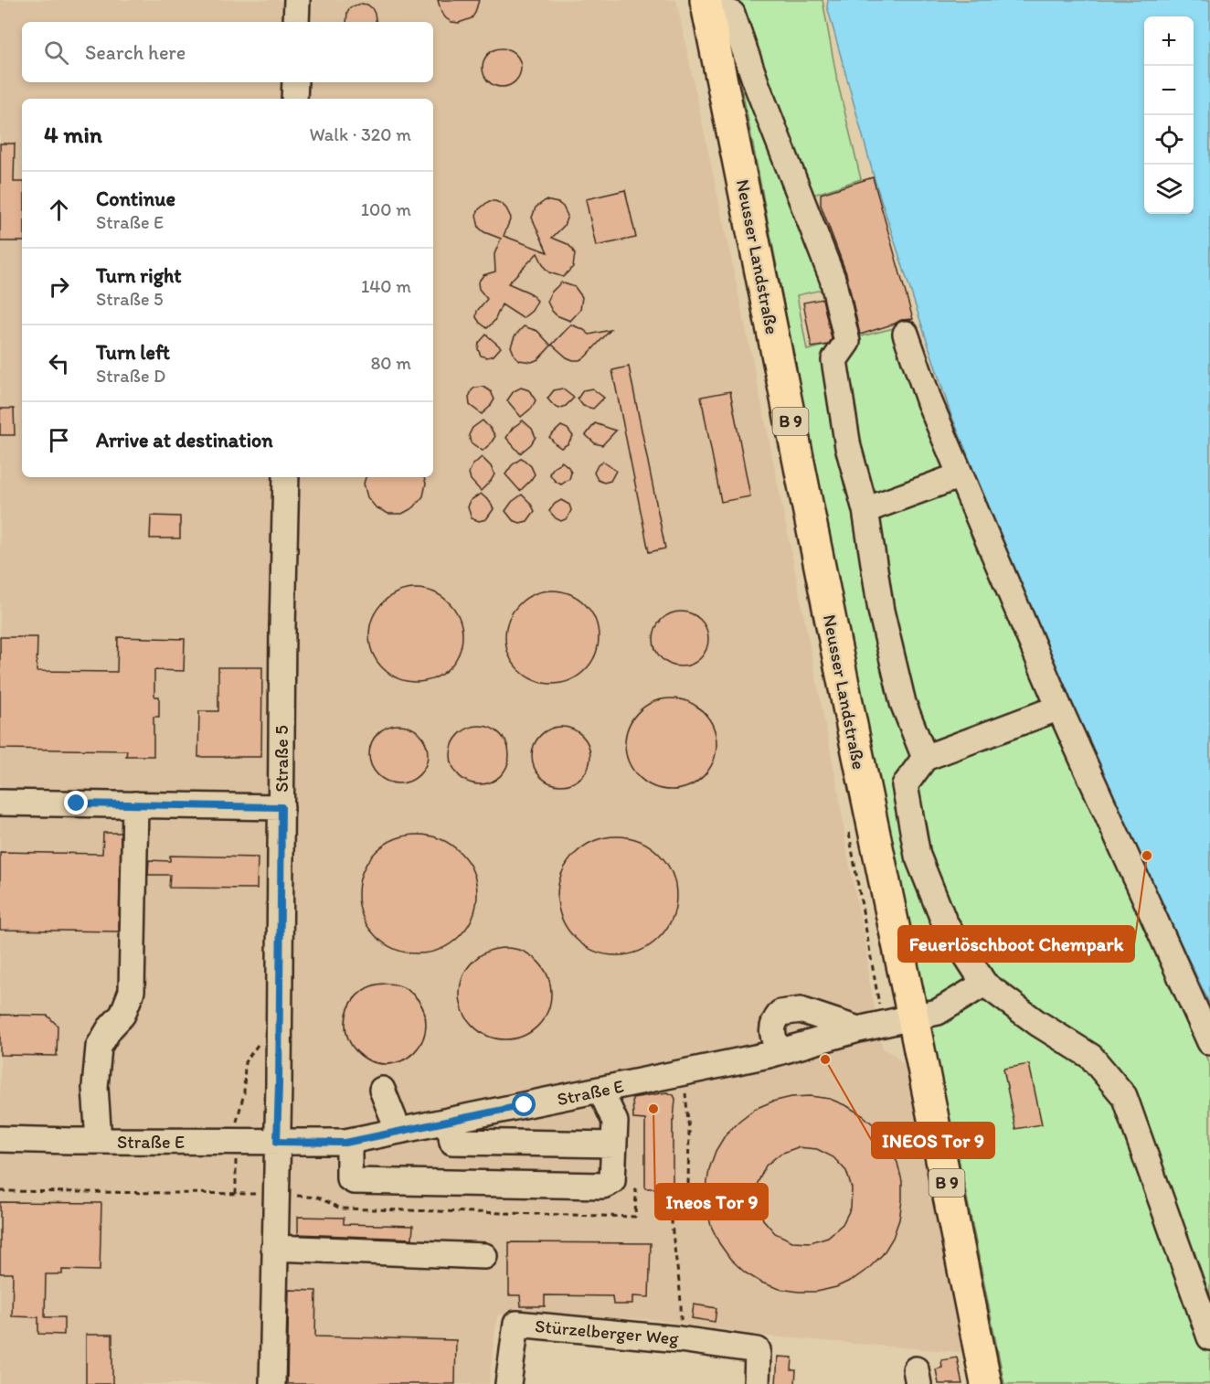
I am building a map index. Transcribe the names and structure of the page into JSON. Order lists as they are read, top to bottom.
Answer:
{
  "streets": {
    "main road": ["Neusser Landstraße", "B 9"],
    "street": ["Straße 5", "Straße E", "Stürzelberger Weg"]
  },
  "crossings": [
    ["Neusser Landstraße", "Straße E"],
    ["Straße 5", "Straße E"]
  ],
  "places": ["Feuerlöschboot Chempark", "INEOS Tor 9", "Ineos Tor 9"],
  "page": {
    "map_buttons": ["+", "−"],
    "search": "Search here",
    "heading": ["4 min", "Walk · 320 m"],
    "list": [
      ["Continue", "Straße E", "100 m"],
      ["Turn right", "Straße 5", "140 m"],
      ["Turn left", "Straße D", "80 m"],
      "Arrive at destination"
    ]
  }
}
